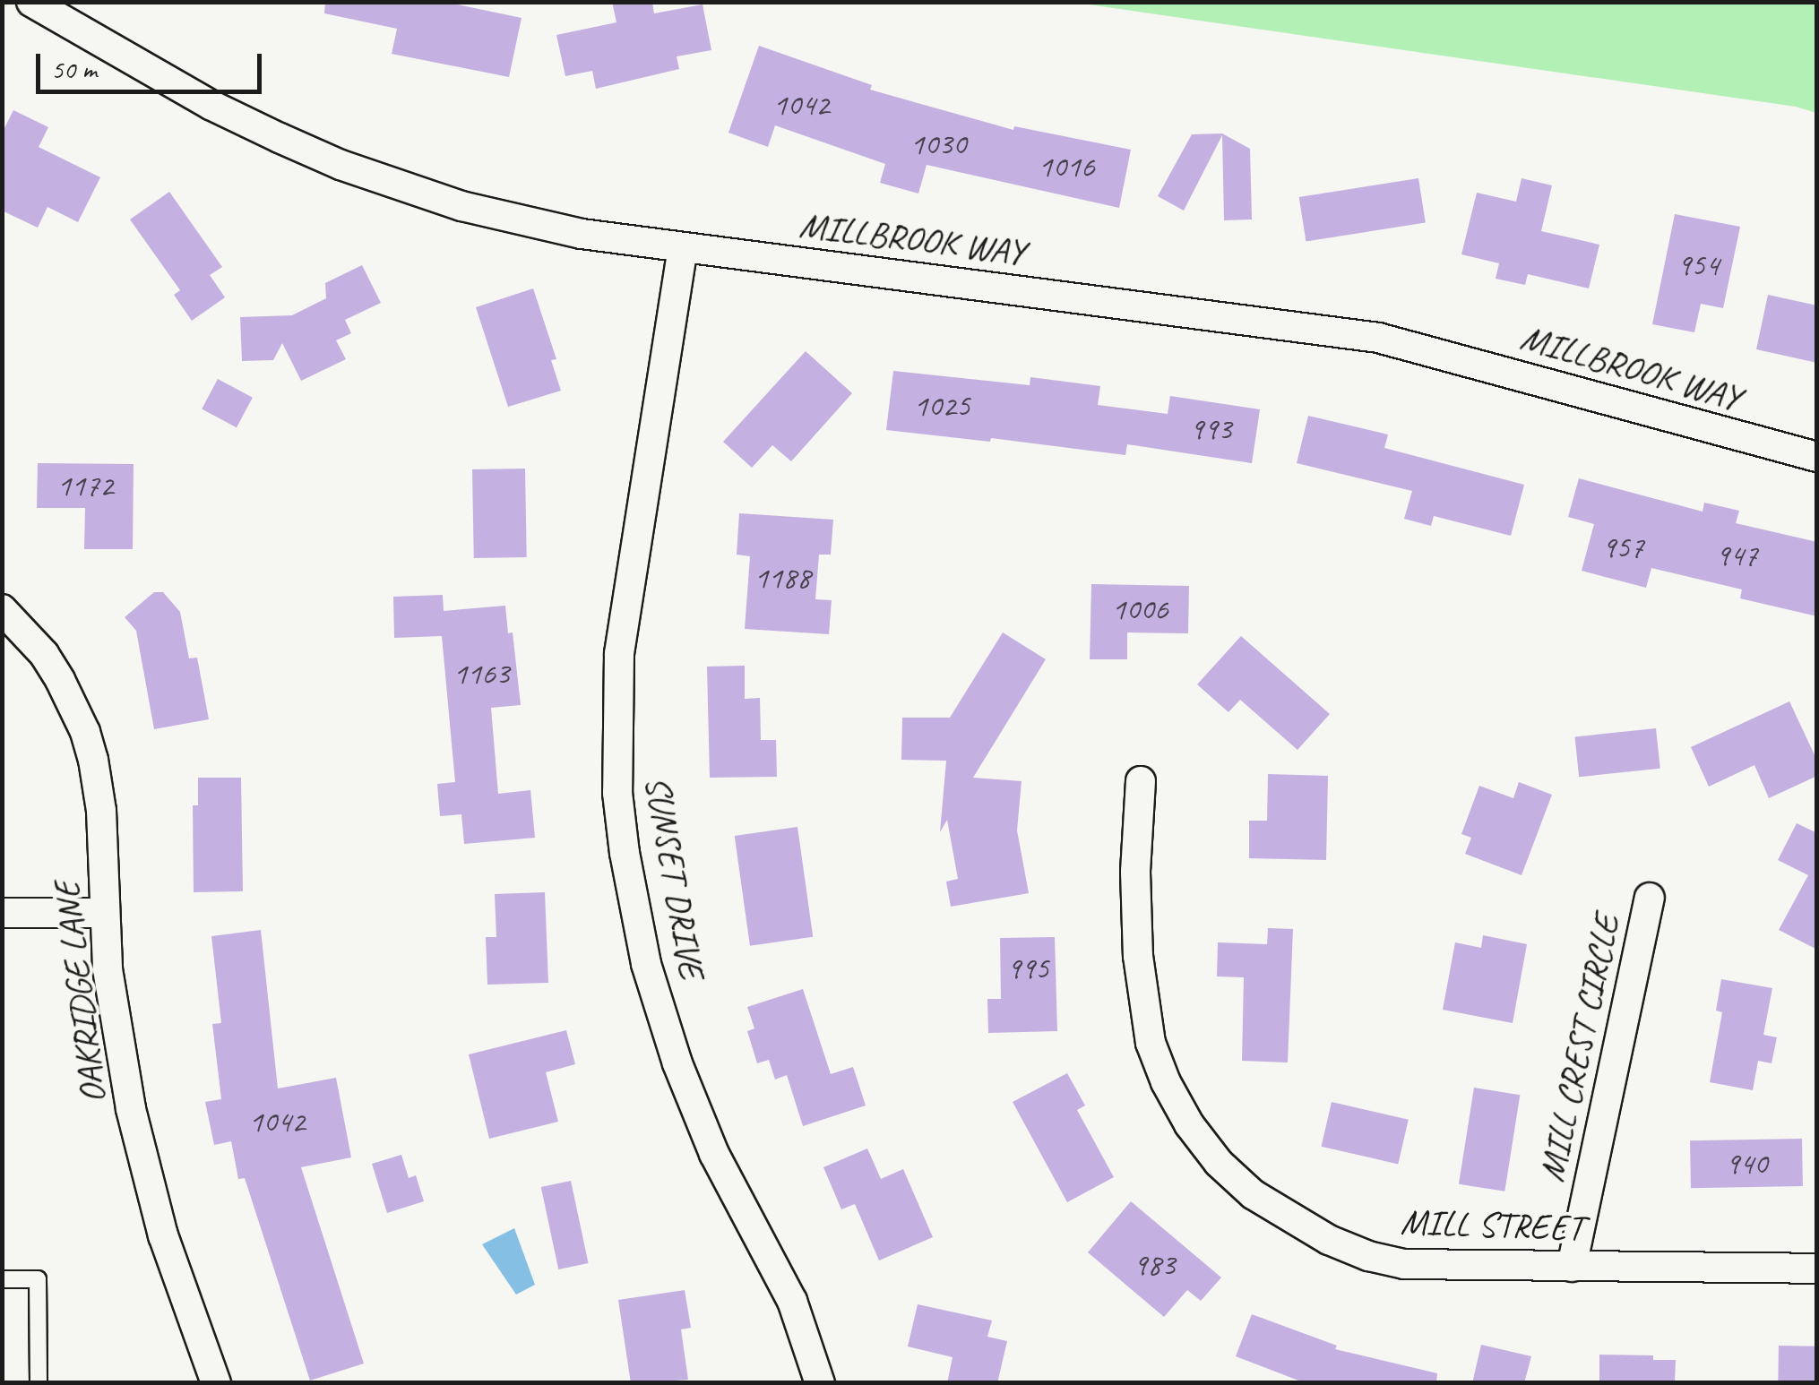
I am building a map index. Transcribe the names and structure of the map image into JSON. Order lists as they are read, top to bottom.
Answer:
{
  "streets": {
    "street": [
      "MILLBROOK WAY",
      "SUNSET DRIVE",
      "OAKRIDGE LANE",
      "MILL CREST CIRCLE",
      "MILL STREET"
    ]
  },
  "crossings": [
    ["MILLBROOK WAY", "SUNSET DRIVE"],
    ["MILL CREST CIRCLE", "MILL STREET"]
  ],
  "house_numbers": [
    "1042",
    "1030",
    "1016",
    "954",
    "1025",
    "993",
    "1172",
    "957",
    "947",
    "1188",
    "1006",
    "1163",
    "995",
    "1042",
    "940",
    "983"
  ],
  "scale_bar": "50 m"
}
